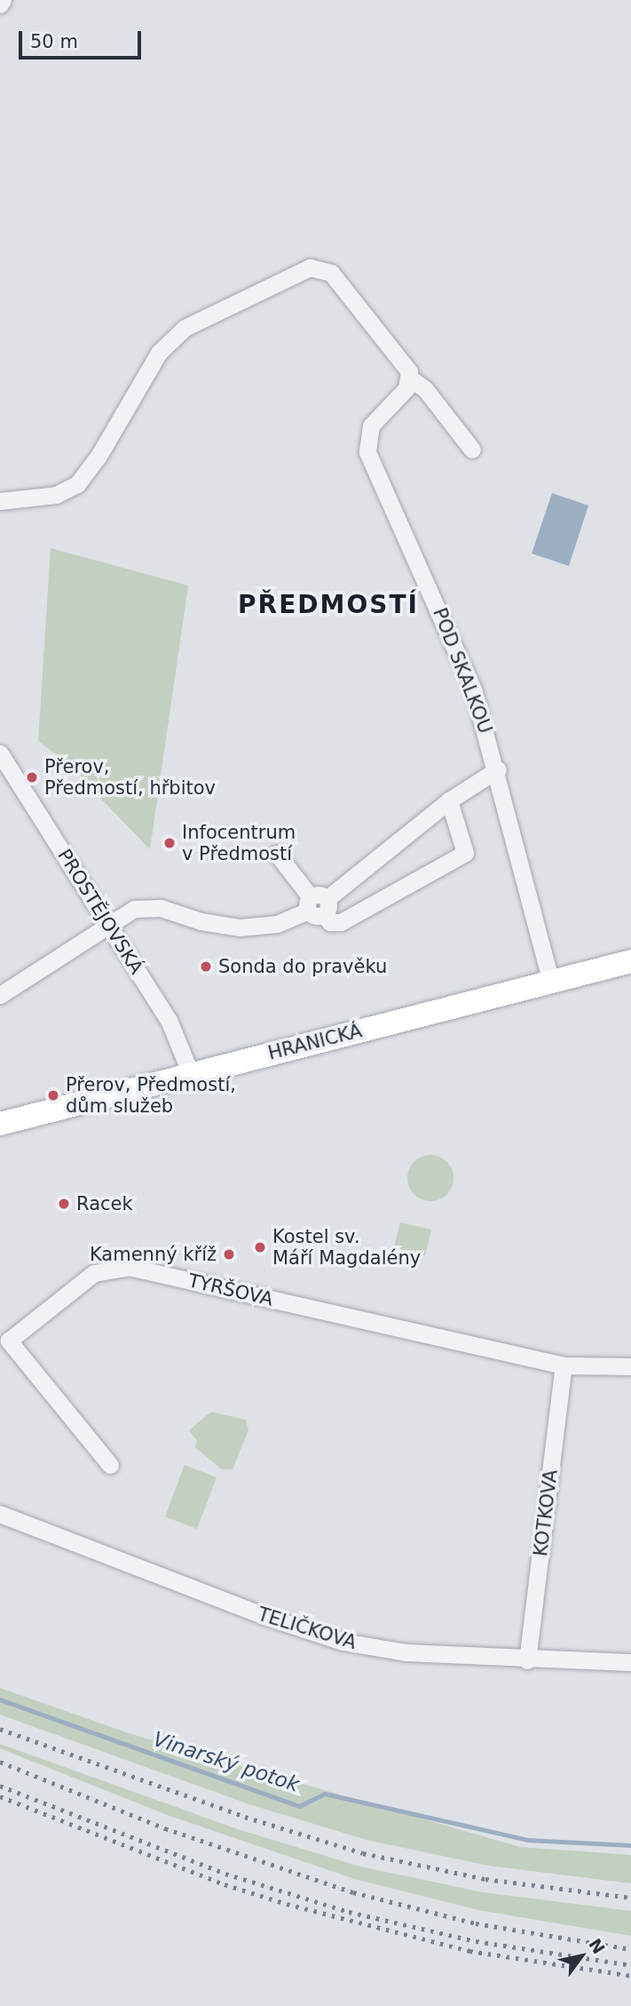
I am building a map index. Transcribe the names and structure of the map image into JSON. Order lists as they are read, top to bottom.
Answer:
{
  "streets": {
    "main road": ["HRANICKÁ"],
    "street": [
      "POD SKALKOU",
      "PROSTĚJOVSKÁ",
      "TYRŠOVA",
      "KOTKOVA",
      "TELIČKOVA"
    ]
  },
  "crossings": [
    ["POD SKALKOU", "HRANICKÁ"],
    ["PROSTĚJOVSKÁ", "HRANICKÁ"],
    ["TYRŠOVA", "KOTKOVA"],
    ["KOTKOVA", "TELIČKOVA"]
  ],
  "districts": ["PŘEDMOSTÍ"],
  "water": ["Vinarský potok"],
  "places": [
    "Přerov, Předmostí, hřbitov",
    "Infocentrum v Předmostí",
    "Sonda do pravěku",
    "Přerov, Předmostí, dům služeb",
    "Racek",
    "Kostel sv. Máří Magdalény",
    "Kamenný kříž"
  ],
  "scale_bar": "50 m",
  "north": "top right"
}
